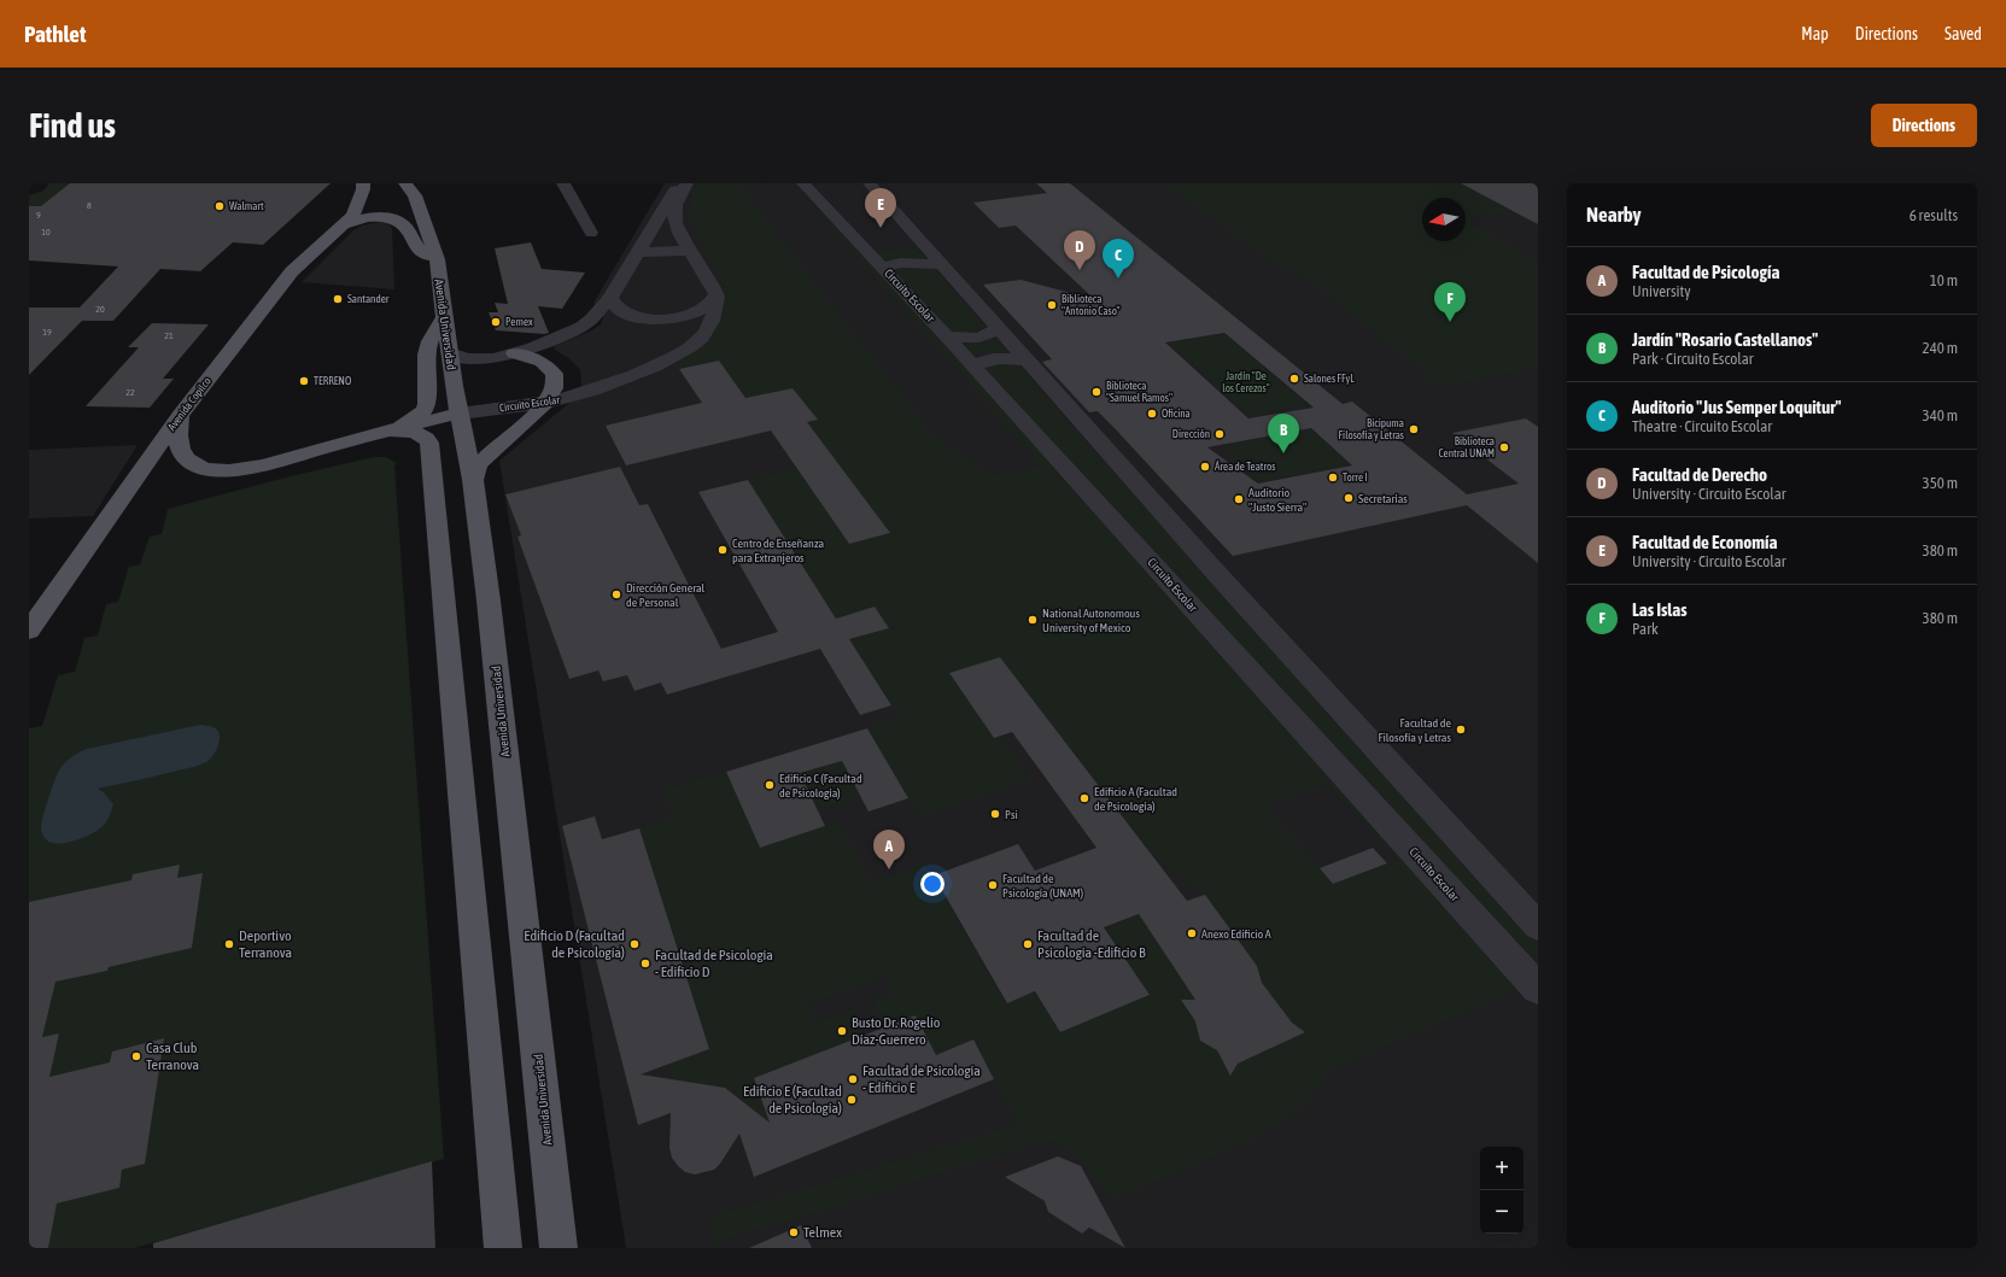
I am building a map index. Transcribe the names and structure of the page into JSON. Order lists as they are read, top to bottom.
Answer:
{
  "streets": {
    "main road": ["Avenida Universidad", "Avenida Copilco"],
    "street": ["Circuito Escolar"]
  },
  "crossings": [
    ["Circuito Escolar", "Avenida Universidad"]
  ],
  "parks": ["Jardín \"De los Cerezos\""],
  "places": [
    "Walmart",
    "Santander",
    "Biblioteca \"Antonio Caso\"",
    "Pemex",
    "Salones FFyL",
    "TERRENO",
    "Biblioteca \"Samuel Ramos\"",
    "Oficina",
    "Bicipuma Filosofía y Letras",
    "Dirección",
    "Biblioteca Central UNAM",
    "Área de Teatros",
    "Torre I",
    "Secretarías",
    "Auditorio \"Justo Sierra\"",
    "Centro de Enseñanza para Extranjeros",
    "Dirección General de Personal",
    "National Autonomous University of Mexico",
    "Facultad de Filosofía y Letras",
    "Edificio C (Facultad de Psicología)",
    "Edificio A (Facultad de Psicología)",
    "Psi",
    "Facultad de Psicología (UNAM)",
    "Anexo Edificio A",
    "Deportivo Terranova",
    "Edificio D (Facultad de Psicología)",
    "Facultad de Psicología -Edificio B",
    "Facultad de Psicología - Edificio D",
    "Busto Dr. Rogelio Díaz-Guerrero",
    "Casa Club Terranova",
    "Facultad de Psicología - Edificio E",
    "Edificio E (Facultad de Psicología)",
    "Telmex"
  ],
  "house_numbers": [
    "8",
    "9",
    "10",
    "20",
    "19",
    "21",
    "22"
  ],
  "north": "left",
  "page": {
    "header": "Pathlet",
    "nav": ["Map", "Directions", "Saved"],
    "buttons": "Directions",
    "title": "Find us",
    "heading": ["Nearby", "6 results"],
    "pins": [
      "E",
      "D",
      "C",
      "F",
      "B",
      "A"
    ],
    "list": [
      {
        "mark": "A",
        "name": "Facultad de Psicología",
        "note": "University",
        "value": "10 m"
      },
      {
        "mark": "B",
        "name": "Jardín \"Rosario Castellanos\"",
        "note": "Park · Circuito Escolar",
        "value": "240 m"
      },
      {
        "mark": "C",
        "name": "Auditorio \"Jus Semper Loquitur\"",
        "note": "Theatre · Circuito Escolar",
        "value": "340 m"
      },
      {
        "mark": "D",
        "name": "Facultad de Derecho",
        "note": "University · Circuito Escolar",
        "value": "350 m"
      },
      {
        "mark": "E",
        "name": "Facultad de Economía",
        "note": "University · Circuito Escolar",
        "value": "380 m"
      },
      {
        "mark": "F",
        "name": "Las Islas",
        "note": "Park",
        "value": "380 m"
      }
    ],
    "map_buttons": ["+", "−"]
  }
}
